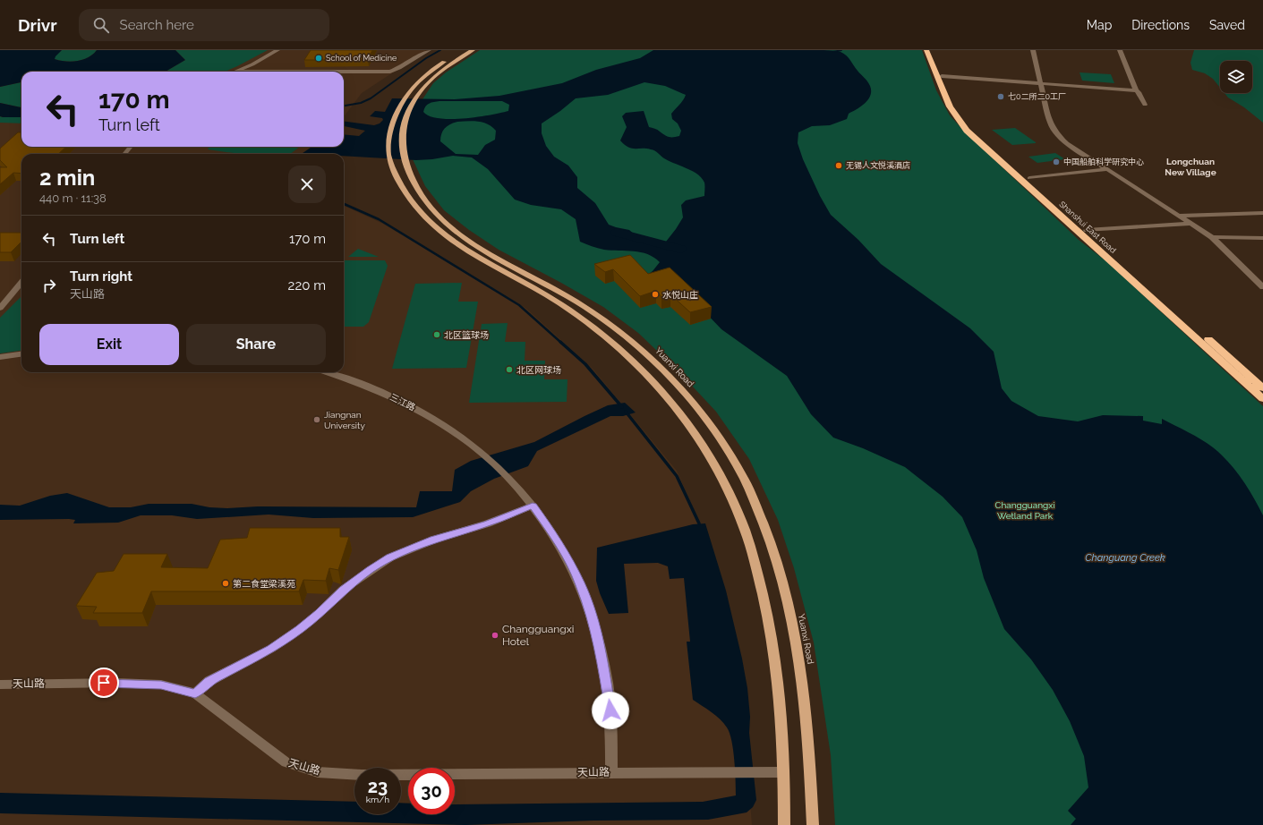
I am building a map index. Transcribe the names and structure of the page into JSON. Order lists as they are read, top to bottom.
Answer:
{
  "streets": {
    "highway": ["Shanshui East Road"],
    "main road": ["Yuanxi Road"],
    "street": ["三江路", "天山路"]
  },
  "districts": ["Longchuan New Village"],
  "water": ["Changuang Creek"],
  "parks": ["Changguangxi Wetland Park"],
  "places": [
    "School of Medicine",
    "七0二所二0工厂",
    "中国船舶科学研究中心",
    "无锡人文悦溪酒店",
    "水悦山庄",
    "北区篮球场",
    "北区网球场",
    "Jiangnan University",
    "第二食堂梁溪苑",
    "Changguangxi Hotel"
  ],
  "page": {
    "header": "Drivr",
    "search": "Search here",
    "nav": ["Map", "Directions", "Saved"],
    "turn": ["170 m", "Turn left"],
    "heading": ["2 min", "440 m · 11:38"],
    "list": [
      {
        "name": "Turn left",
        "value": "170 m"
      },
      {
        "name": "Turn right",
        "note": "天山路",
        "value": "220 m"
      }
    ],
    "buttons": ["Exit", "Share"],
    "speed": "23 km/h",
    "limit": "30"
  }
}
